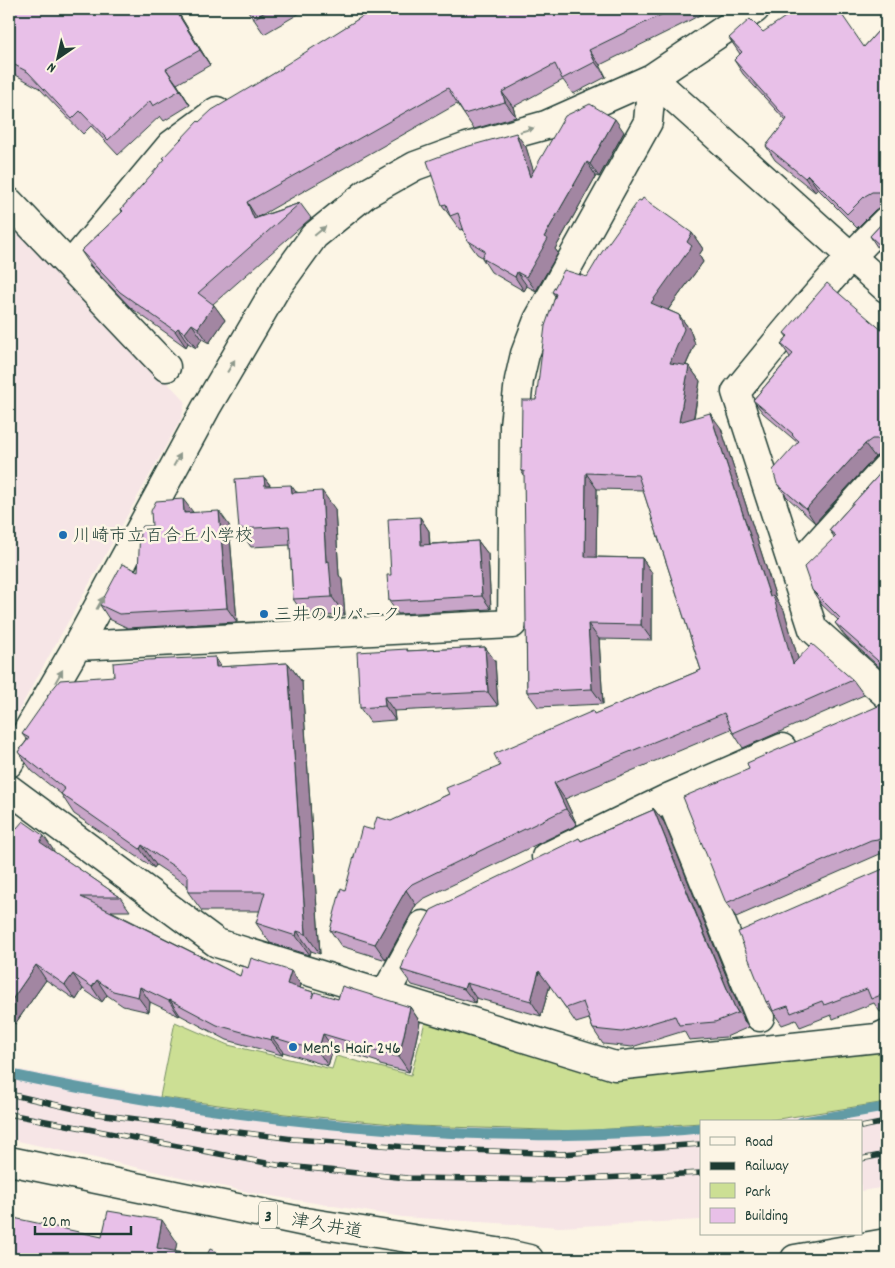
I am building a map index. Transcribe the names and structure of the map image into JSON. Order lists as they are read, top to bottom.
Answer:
{
  "streets": {
    "street": ["3", "津久井道"]
  },
  "places": ["川崎市立百合丘小学校", "三井のリパーク", "Men's Hair 246"],
  "legend": [
    "Road",
    "Railway",
    "Park",
    "Building"
  ],
  "scale_bar": "20 m",
  "north": "bottom left"
}
